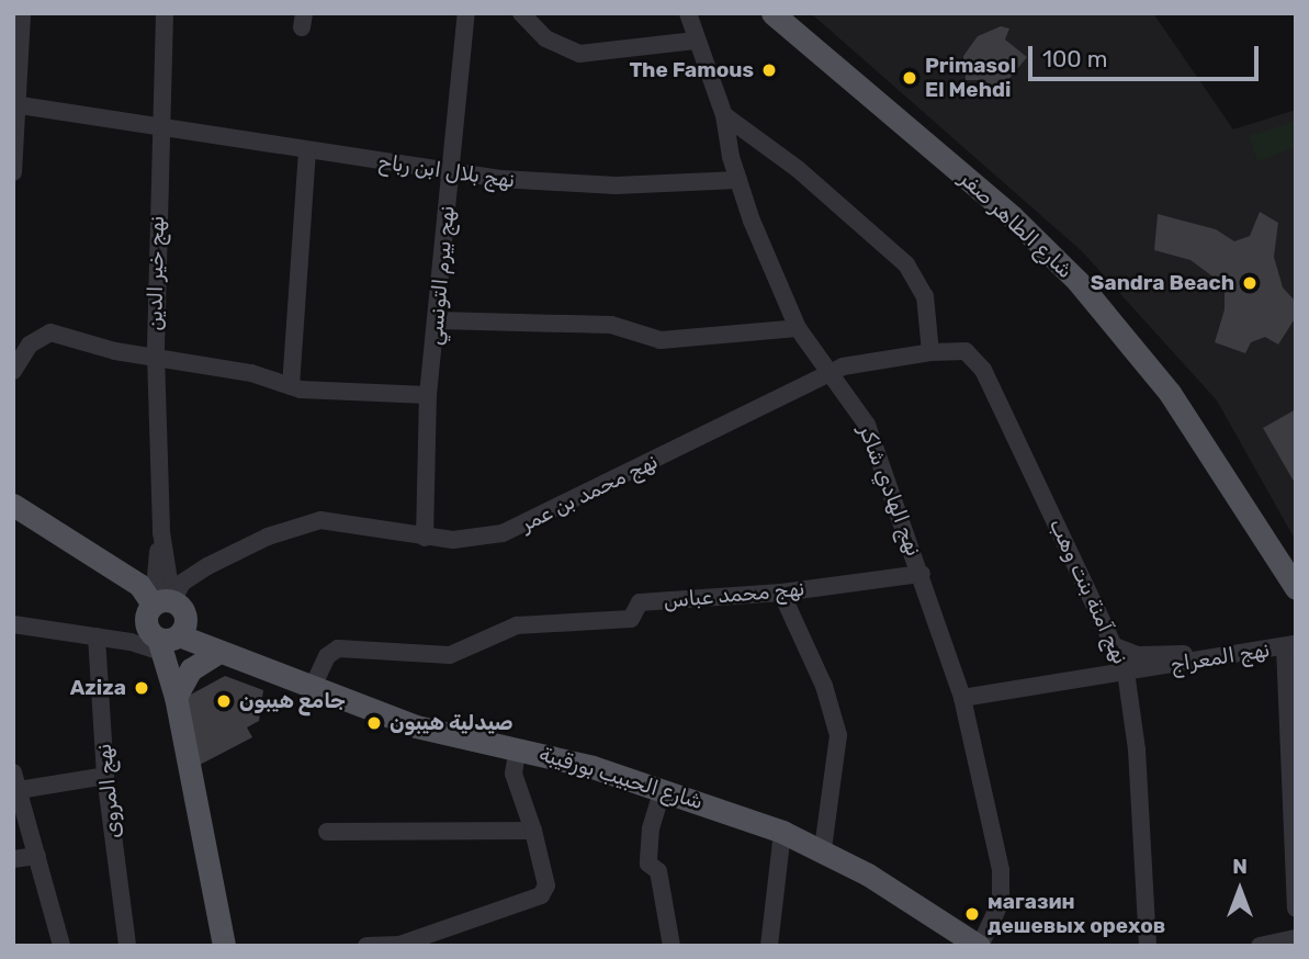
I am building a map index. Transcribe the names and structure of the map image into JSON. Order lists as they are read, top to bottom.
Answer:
{
  "streets": {
    "main road": ["شارع الطاهر صفر", "شارع الحبيب بورقيبة"],
    "street": [
      "نهج بلال ابن رباح",
      "نهج خير الدين",
      "نهج بيرم التونسي",
      "نهج الهادي شاكر",
      "نهج محمد بن عمر",
      "نهج آمنة بنت وهب",
      "نهج محمد عباس",
      "نهج المعراج",
      "نهج المروى"
    ]
  },
  "crossings": [
    ["نهج بلال ابن رباح", "نهج خير الدين"],
    ["نهج بلال ابن رباح", "نهج بيرم التونسي"],
    ["نهج بلال ابن رباح", "نهج الهادي شاكر"],
    ["نهج خير الدين", "نهج محمد بن عمر"],
    ["نهج خير الدين", "شارع الحبيب بورقيبة"],
    ["نهج بيرم التونسي", "نهج محمد بن عمر"],
    ["نهج الهادي شاكر", "نهج محمد بن عمر"],
    ["نهج الهادي شاكر", "نهج محمد عباس"],
    ["نهج الهادي شاكر", "نهج المعراج"],
    ["نهج الهادي شاكر", "شارع الحبيب بورقيبة"],
    ["نهج محمد بن عمر", "نهج آمنة بنت وهب"],
    ["نهج محمد بن عمر", "شارع الحبيب بورقيبة"],
    ["نهج آمنة بنت وهب", "نهج المعراج"],
    ["نهج محمد عباس", "شارع الحبيب بورقيبة"]
  ],
  "places": [
    "The Famous",
    "Primasol El Mehdi",
    "Sandra Beach",
    "Aziza",
    "جامع هيبون",
    "صيدلية هيبون",
    "магазин дешевых орехов"
  ],
  "scale_bar": "100 m",
  "north": "top"
}
